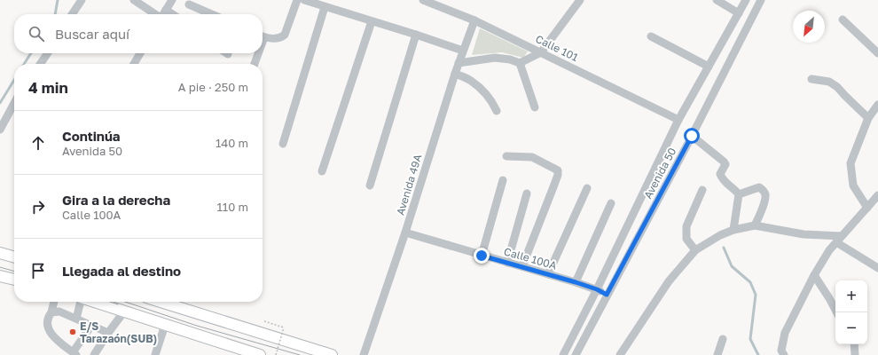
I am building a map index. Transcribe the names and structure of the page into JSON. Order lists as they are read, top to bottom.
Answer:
{
  "streets": {
    "street": [
      "Calle 101",
      "Avenida 50",
      "Avenida 49A",
      "Calle 100A"
    ]
  },
  "crossings": [
    ["Calle 101", "Avenida 50"],
    ["Calle 101", "Avenida 49A"],
    ["Avenida 50", "Calle 100A"],
    ["Avenida 49A", "Calle 100A"]
  ],
  "places": ["E/S Tarazaón(SUB)"],
  "north": "bottom left",
  "page": {
    "search": "Buscar aquí",
    "heading": ["4 min", "A pie · 250 m"],
    "list": [
      ["Continúa", "Avenida 50", "140 m"],
      ["Gira a la derecha", "Calle 100A", "110 m"],
      "Llegada al destino"
    ],
    "map_buttons": ["+", "−"]
  }
}
